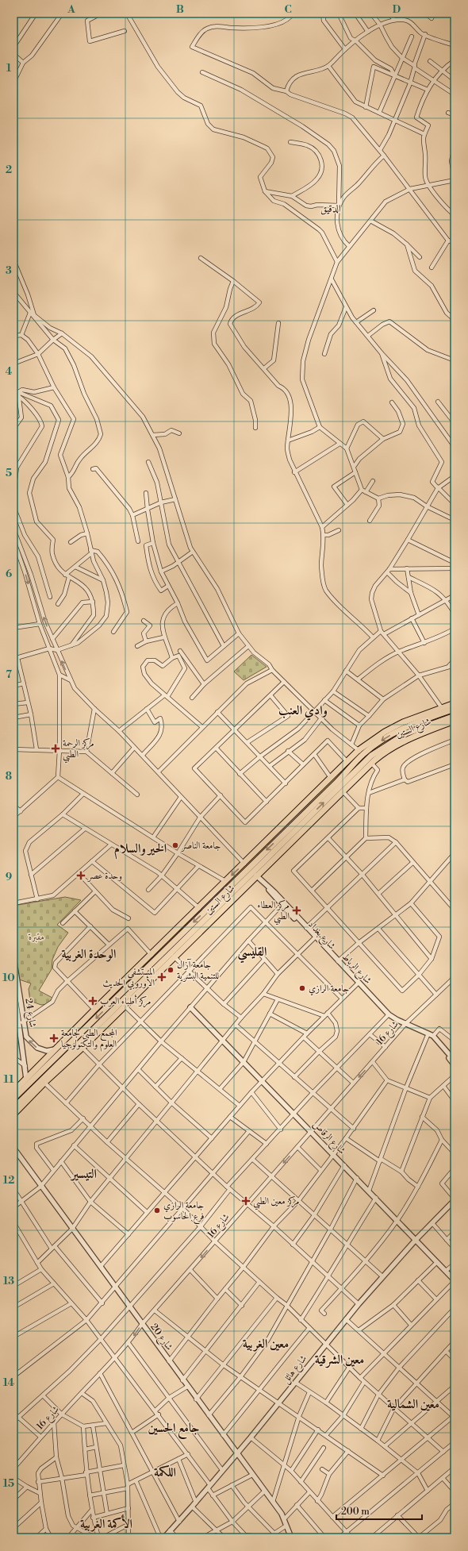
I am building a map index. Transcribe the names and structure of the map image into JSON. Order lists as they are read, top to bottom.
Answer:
{
  "streets": {
    "main road": ["شارع الستين"],
    "street": [
      "شارع بغداد",
      "شارع الرباط",
      "شارع 24",
      "شارع 16",
      "شارع الرقاص",
      "شارع 20",
      "شارع هائل"
    ]
  },
  "crossings": [
    ["شارع الستين", "شارع الرباط"],
    ["شارع الستين", "شارع 24"],
    ["شارع بغداد", "شارع الرباط"],
    ["شارع 16", "شارع الرقاص"],
    ["شارع 16", "شارع 20"],
    ["شارع الرقاص", "شارع هائل"],
    ["شارع 20", "شارع هائل"]
  ],
  "districts": [
    "الدقيق",
    "وادي العنب",
    "الخير والسلام",
    "القليسي",
    "الوحدة الغربية",
    "التيسير",
    "معين الغربية",
    "معين الشرقية",
    "معين الشمالية",
    "جامع الحسين",
    "اللكمة",
    "الأكمة الغربية"
  ],
  "parks": ["مقبرة"],
  "places": {
    "health": [
      "مركز الرحمة الطبي",
      "وحدة عصر",
      "مركز العطاء الطبي",
      "المستشفى الأوروبي الحديث",
      "مركز أطباء العرب",
      "المجمع الطبي لجامعة العلوم والتكنولوجيا",
      "مركز معين الطبي"
    ],
    "other": [
      "جامعة الناصر",
      "جامعة آزال للتنمية البشرية",
      "جامعة الرازي",
      "جامعة الرازي فرع الحاسوب"
    ]
  },
  "scale_bar": "200 m",
  "grid": {
    "columns": [
      "A",
      "B",
      "C",
      "D"
    ],
    "rows": [
      "1",
      "2",
      "3",
      "4",
      "5",
      "6",
      "7",
      "8",
      "9",
      "10",
      "11",
      "12",
      "13",
      "14",
      "15"
    ]
  }
}
